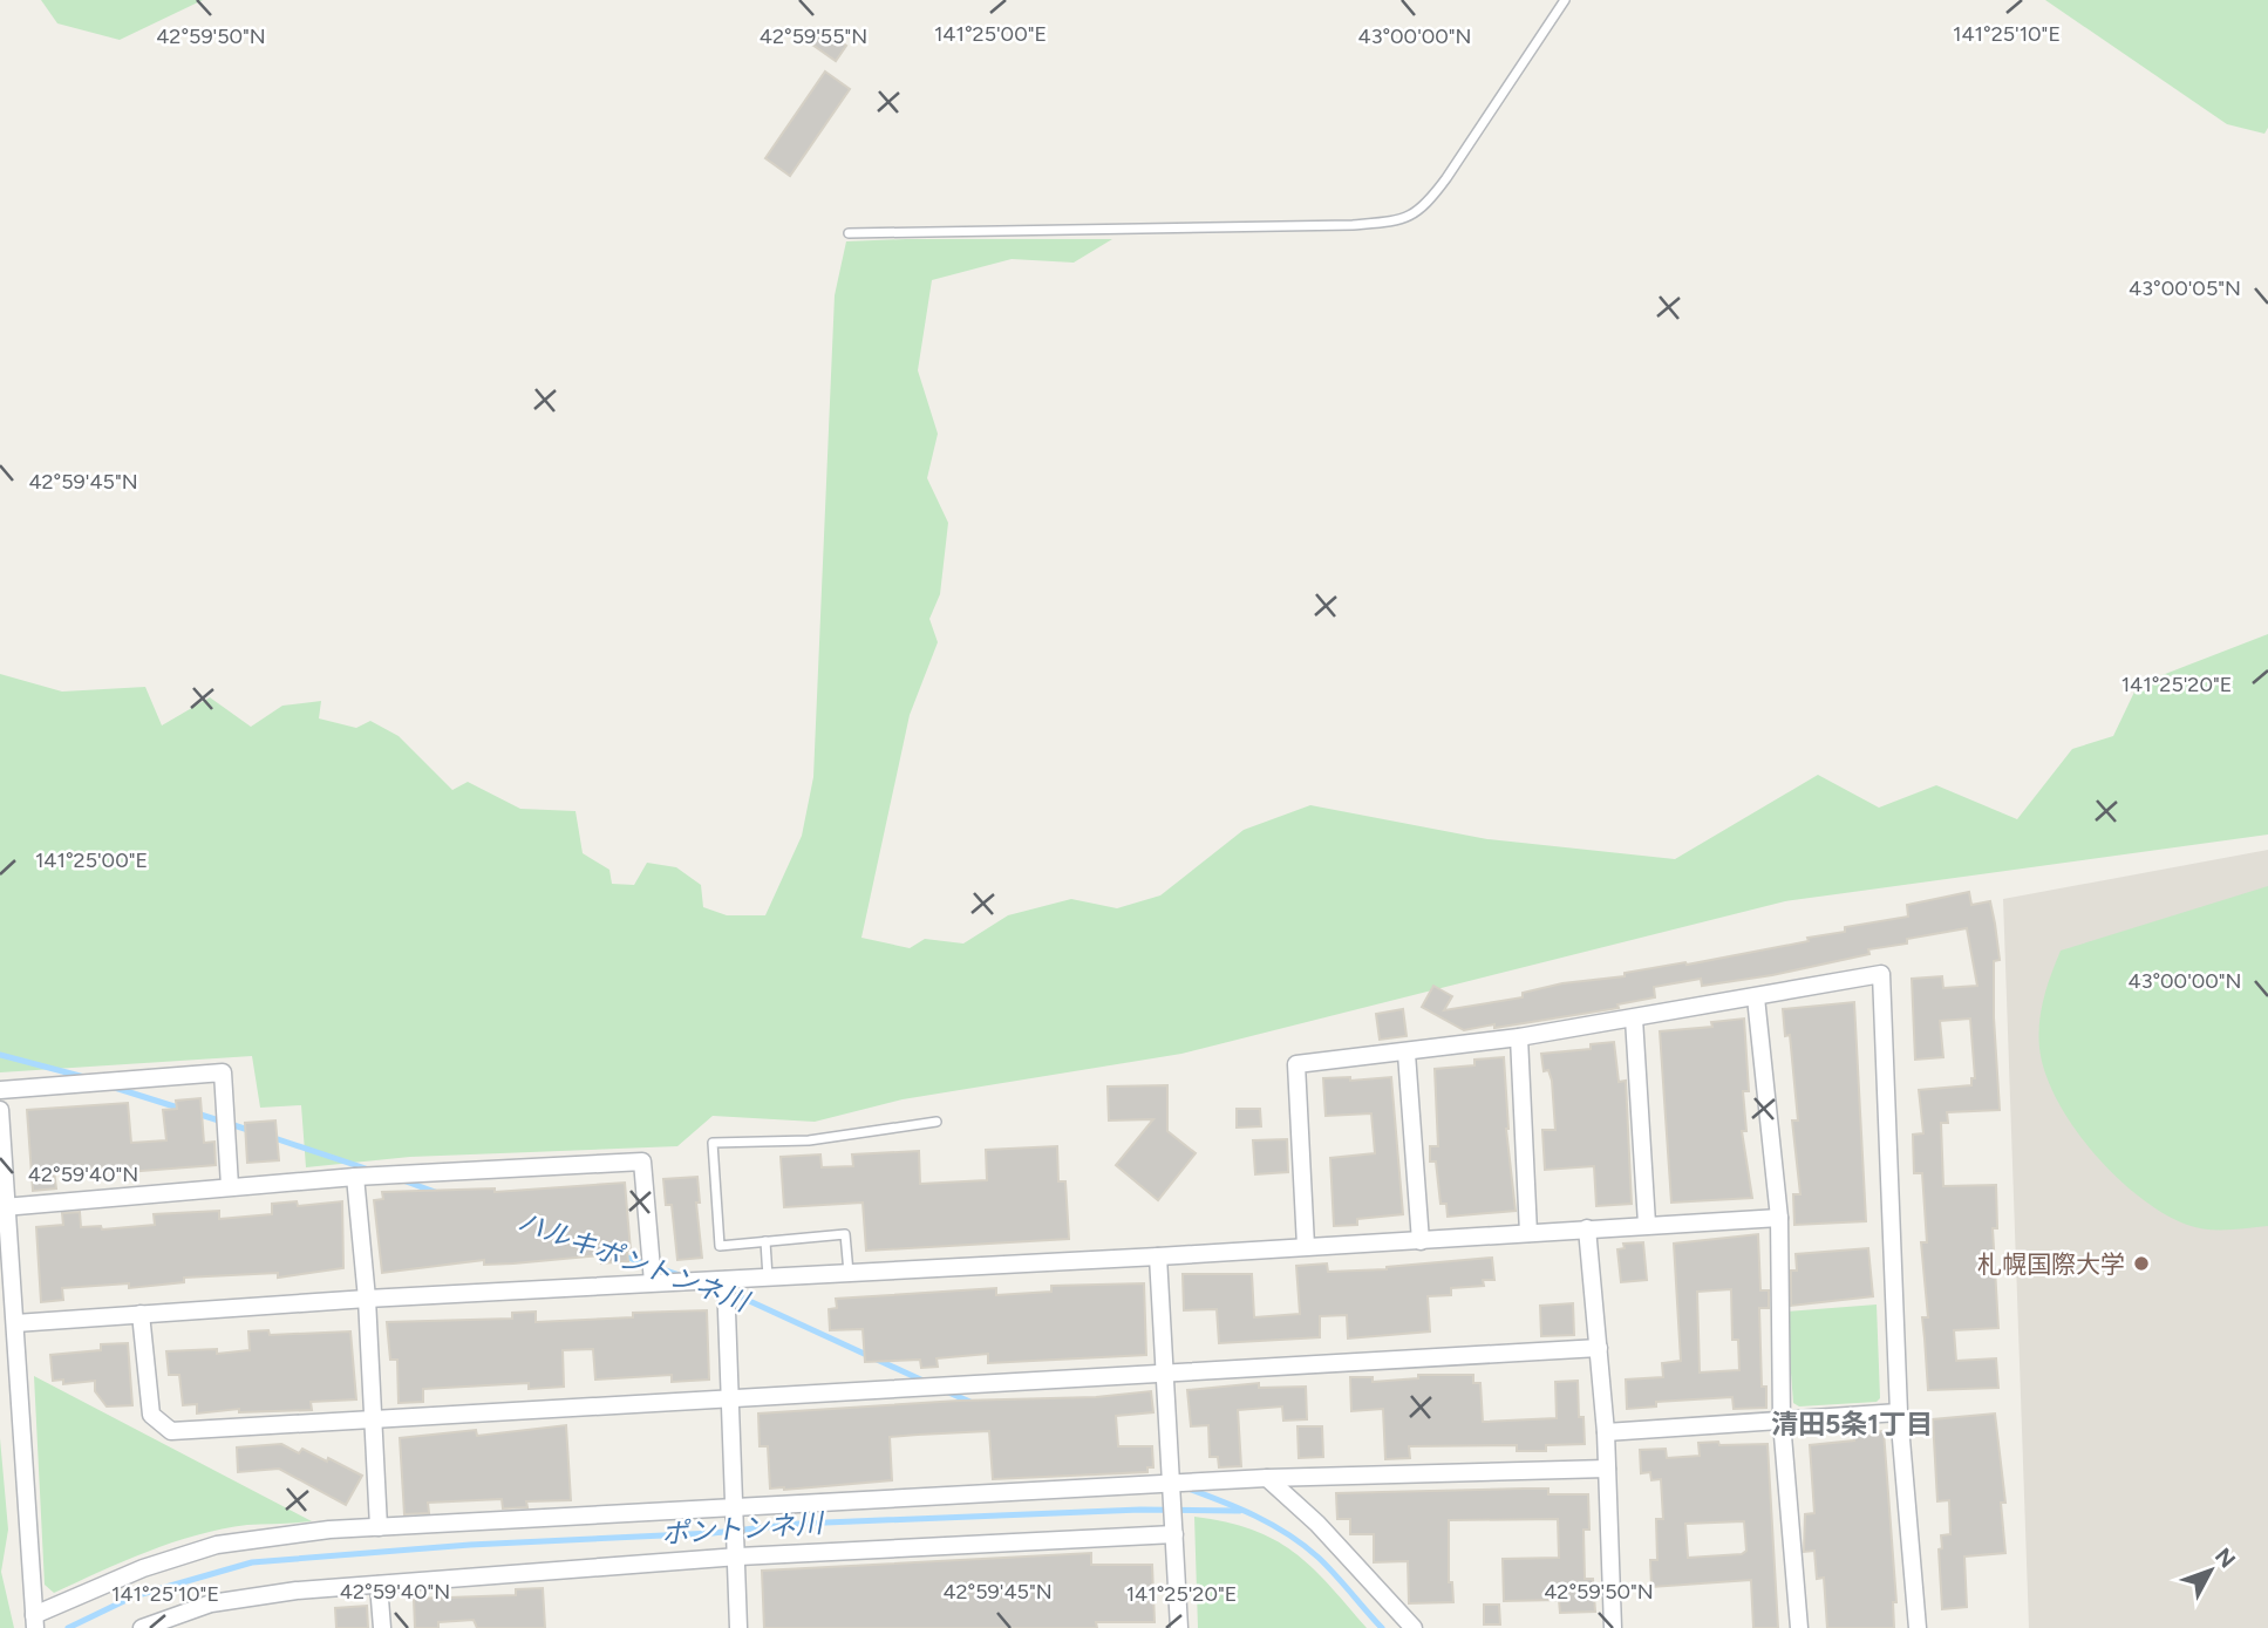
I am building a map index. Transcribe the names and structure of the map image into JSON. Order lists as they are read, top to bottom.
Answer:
{
  "districts": ["清田5条1丁目"],
  "water": ["ハルキポントンネ川", "ポントンネ川"],
  "places": ["札幌国際大学"],
  "north": "top right",
  "coordinates": [
    "141°25'00\"E",
    "141°25'10\"E",
    "43°00'00\"N",
    "42°59'50\"N",
    "42°59'55\"N",
    "43°00'05\"N",
    "42°59'45\"N",
    "141°25'20\"E",
    "42°59'40\"N"
  ]
}
